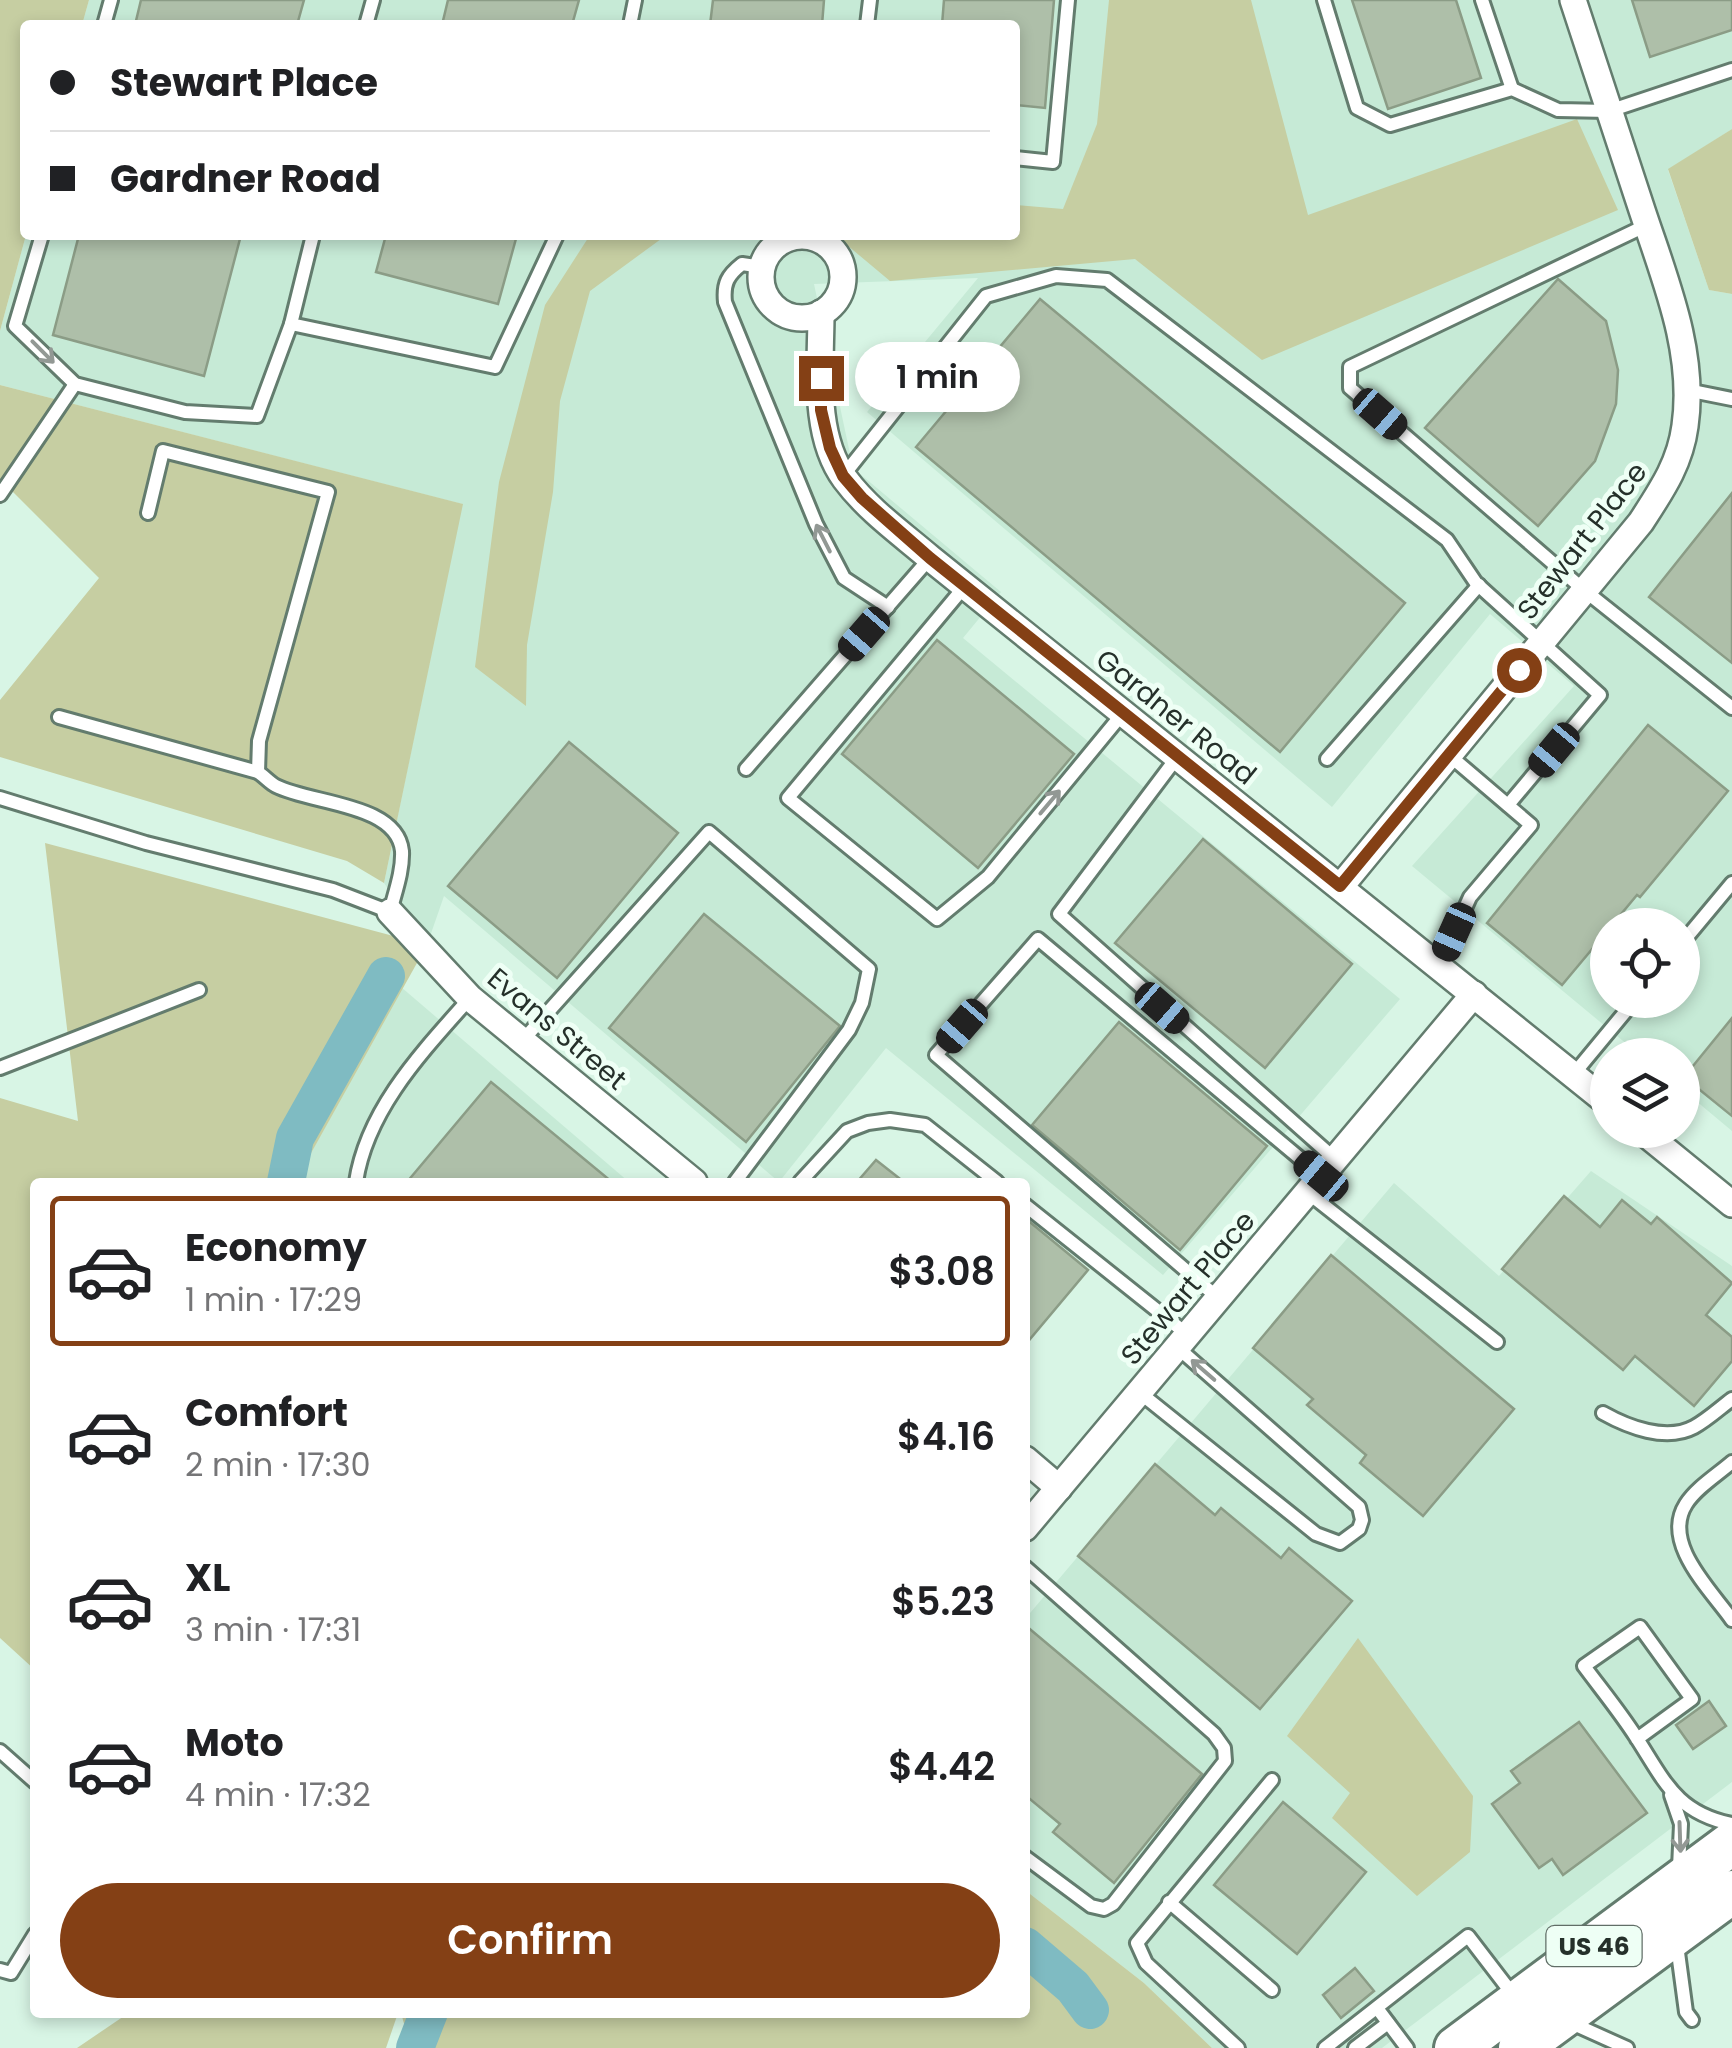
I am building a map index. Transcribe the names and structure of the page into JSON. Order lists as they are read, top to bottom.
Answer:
{
  "streets": {
    "highway": ["US 46"],
    "street": ["Stewart Place", "Gardner Road", "Evans Street"]
  },
  "crossings": [
    ["Stewart Place", "Gardner Road"]
  ],
  "page": {
    "banner": ["Stewart Place", "Gardner Road"],
    "bubble": "1 min",
    "list": [
      {
        "name": "Economy",
        "note": "1 min · 17:29",
        "value": "$3.08"
      },
      {
        "name": "Comfort",
        "note": "2 min · 17:30",
        "value": "$4.16"
      },
      {
        "name": "XL",
        "note": "3 min · 17:31",
        "value": "$5.23"
      },
      {
        "name": "Moto",
        "note": "4 min · 17:32",
        "value": "$4.42"
      }
    ],
    "buttons": "Confirm"
  }
}
